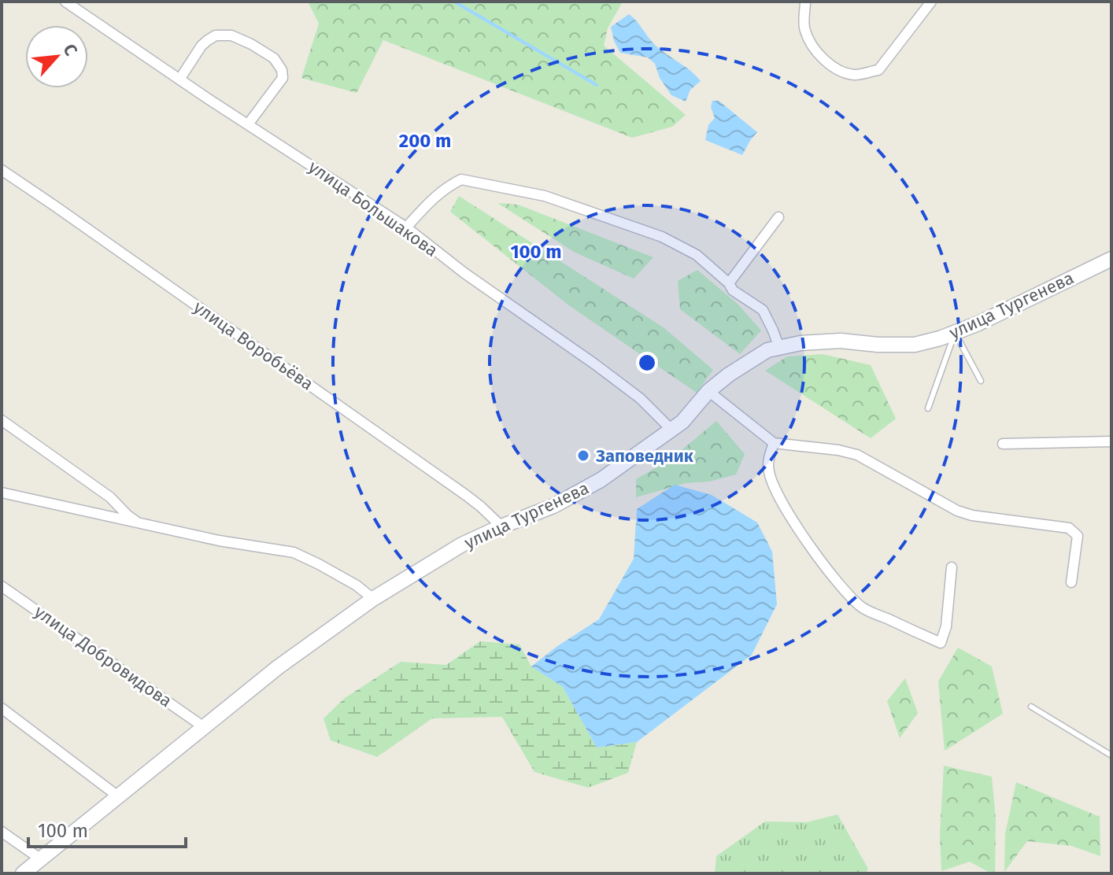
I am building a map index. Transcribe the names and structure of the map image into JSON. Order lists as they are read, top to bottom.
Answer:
{
  "streets": {
    "street": [
      "улица Большакова",
      "улица Тургенева",
      "улица Воробьёва",
      "улица Добровидова"
    ]
  },
  "crossings": [
    ["улица Большакова", "улица Тургенева"],
    ["улица Тургенева", "улица Воробьёва"],
    ["улица Тургенева", "улица Добровидова"]
  ],
  "places": ["Заповедник"],
  "scale_bar": "100 m",
  "north": "top right",
  "rings": ["200 m", "100 m"]
}
